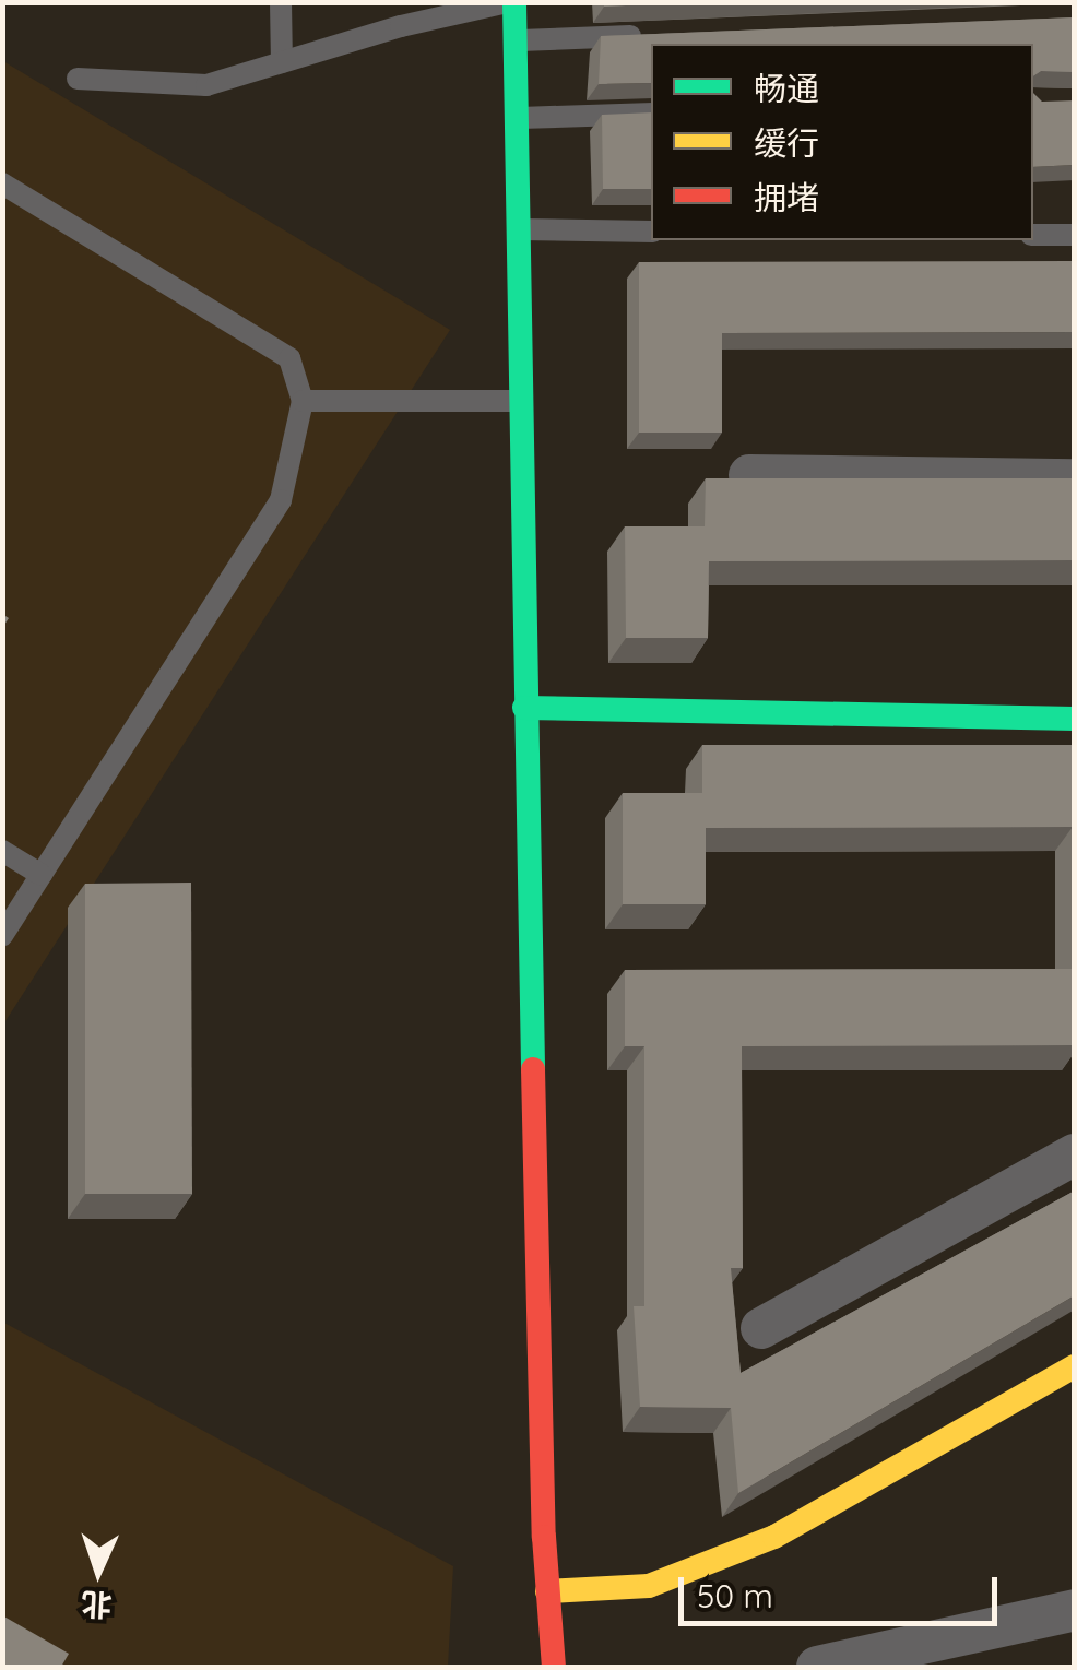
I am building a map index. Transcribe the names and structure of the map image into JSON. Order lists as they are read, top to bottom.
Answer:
{
  "legend": ["畅通", "缓行", "拥堵"],
  "scale_bar": "50 m",
  "north": "bottom"
}
